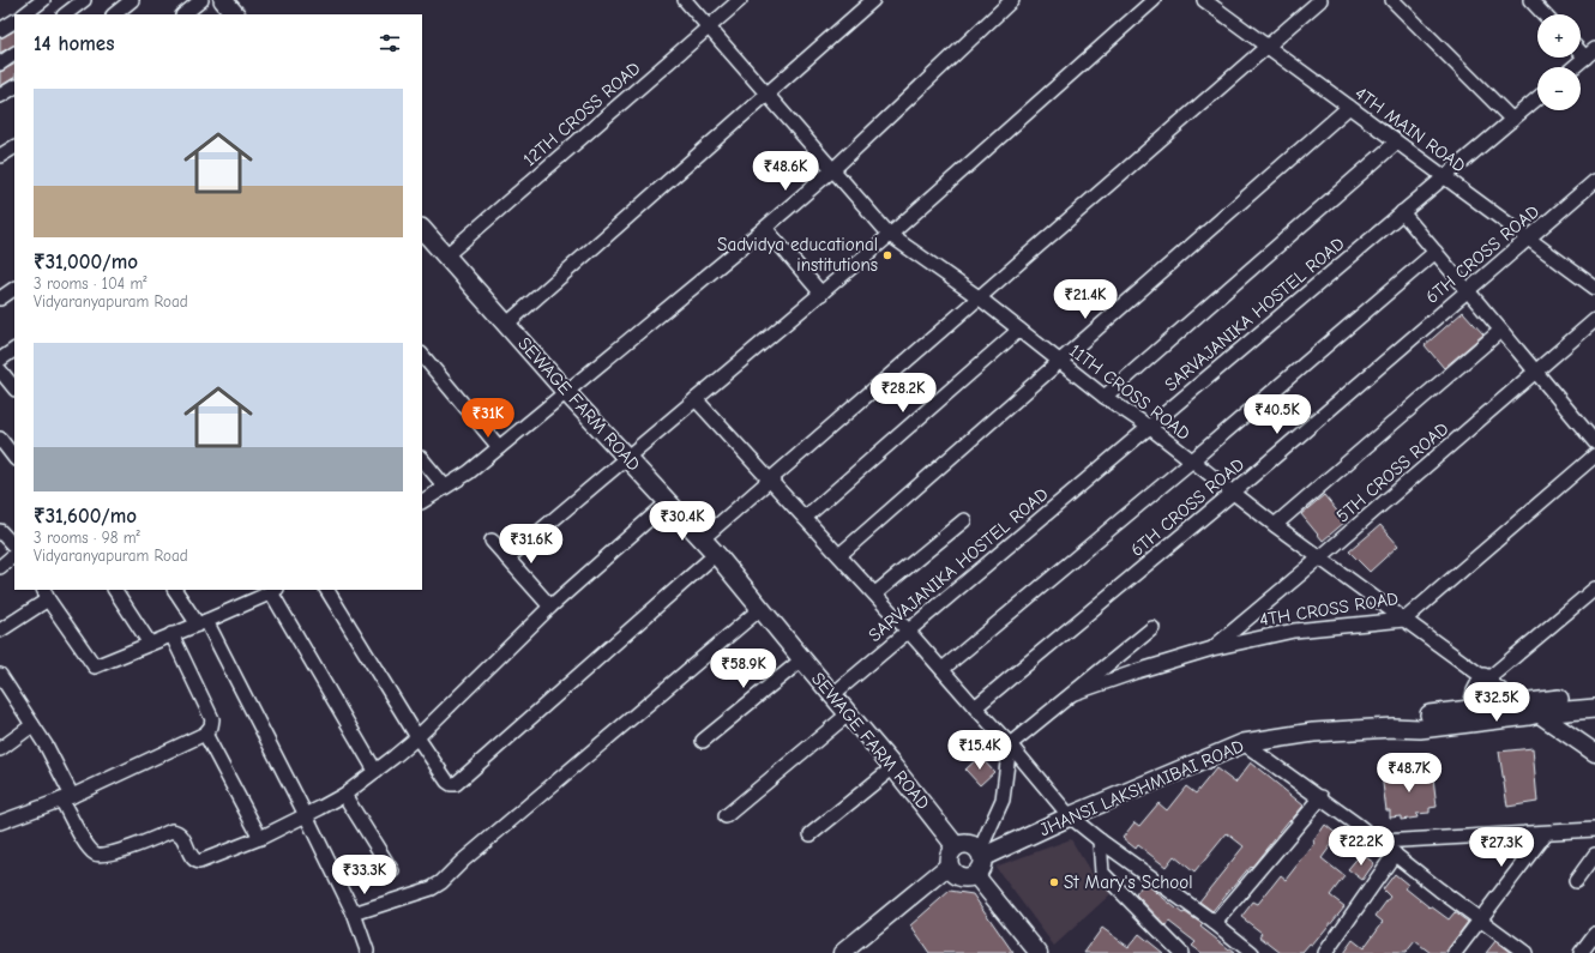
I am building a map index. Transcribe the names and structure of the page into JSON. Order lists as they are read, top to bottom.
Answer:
{
  "streets": {
    "main road": ["SEWAGE FARM ROAD", "JHANSI LAKSHMIBAI ROAD"],
    "street": [
      "12TH CROSS ROAD",
      "4TH MAIN ROAD",
      "6TH CROSS ROAD",
      "SARVAJANIKA HOSTEL ROAD",
      "11TH CROSS ROAD",
      "5TH CROSS ROAD",
      "4TH CROSS ROAD"
    ]
  },
  "crossings": [
    ["12TH CROSS ROAD", "11TH CROSS ROAD"],
    ["12TH CROSS ROAD", "SEWAGE FARM ROAD"],
    ["4TH MAIN ROAD", "6TH CROSS ROAD"],
    ["4TH MAIN ROAD", "SARVAJANIKA HOSTEL ROAD"],
    ["6TH CROSS ROAD", "11TH CROSS ROAD"],
    ["SARVAJANIKA HOSTEL ROAD", "11TH CROSS ROAD"],
    ["SARVAJANIKA HOSTEL ROAD", "SEWAGE FARM ROAD"],
    ["11TH CROSS ROAD", "5TH CROSS ROAD"],
    ["11TH CROSS ROAD", "4TH CROSS ROAD"],
    ["11TH CROSS ROAD", "JHANSI LAKSHMIBAI ROAD"],
    ["SEWAGE FARM ROAD", "JHANSI LAKSHMIBAI ROAD"],
    ["5TH CROSS ROAD", "4TH CROSS ROAD"]
  ],
  "places": ["Sadvidya educational institutions", "St Mary's School"],
  "page": {
    "map_buttons": ["+", "−"],
    "heading": "14 homes",
    "list": [
      {
        "name": "₹31,000/mo",
        "note": "3 rooms · 104 m² · Vidyaranyapuram Road"
      },
      {
        "name": "₹31,600/mo",
        "note": "3 rooms · 98 m² · Vidyaranyapuram Road"
      }
    ],
    "price": [
      "₹48.6K",
      "₹21.4K",
      "₹28.2K",
      "₹40.5K",
      "₹31K",
      "₹30.4K",
      "₹31.6K",
      "₹58.9K",
      "₹32.5K",
      "₹15.4K",
      "₹48.7K",
      "₹22.2K",
      "₹27.3K",
      "₹33.3K"
    ]
  }
}
